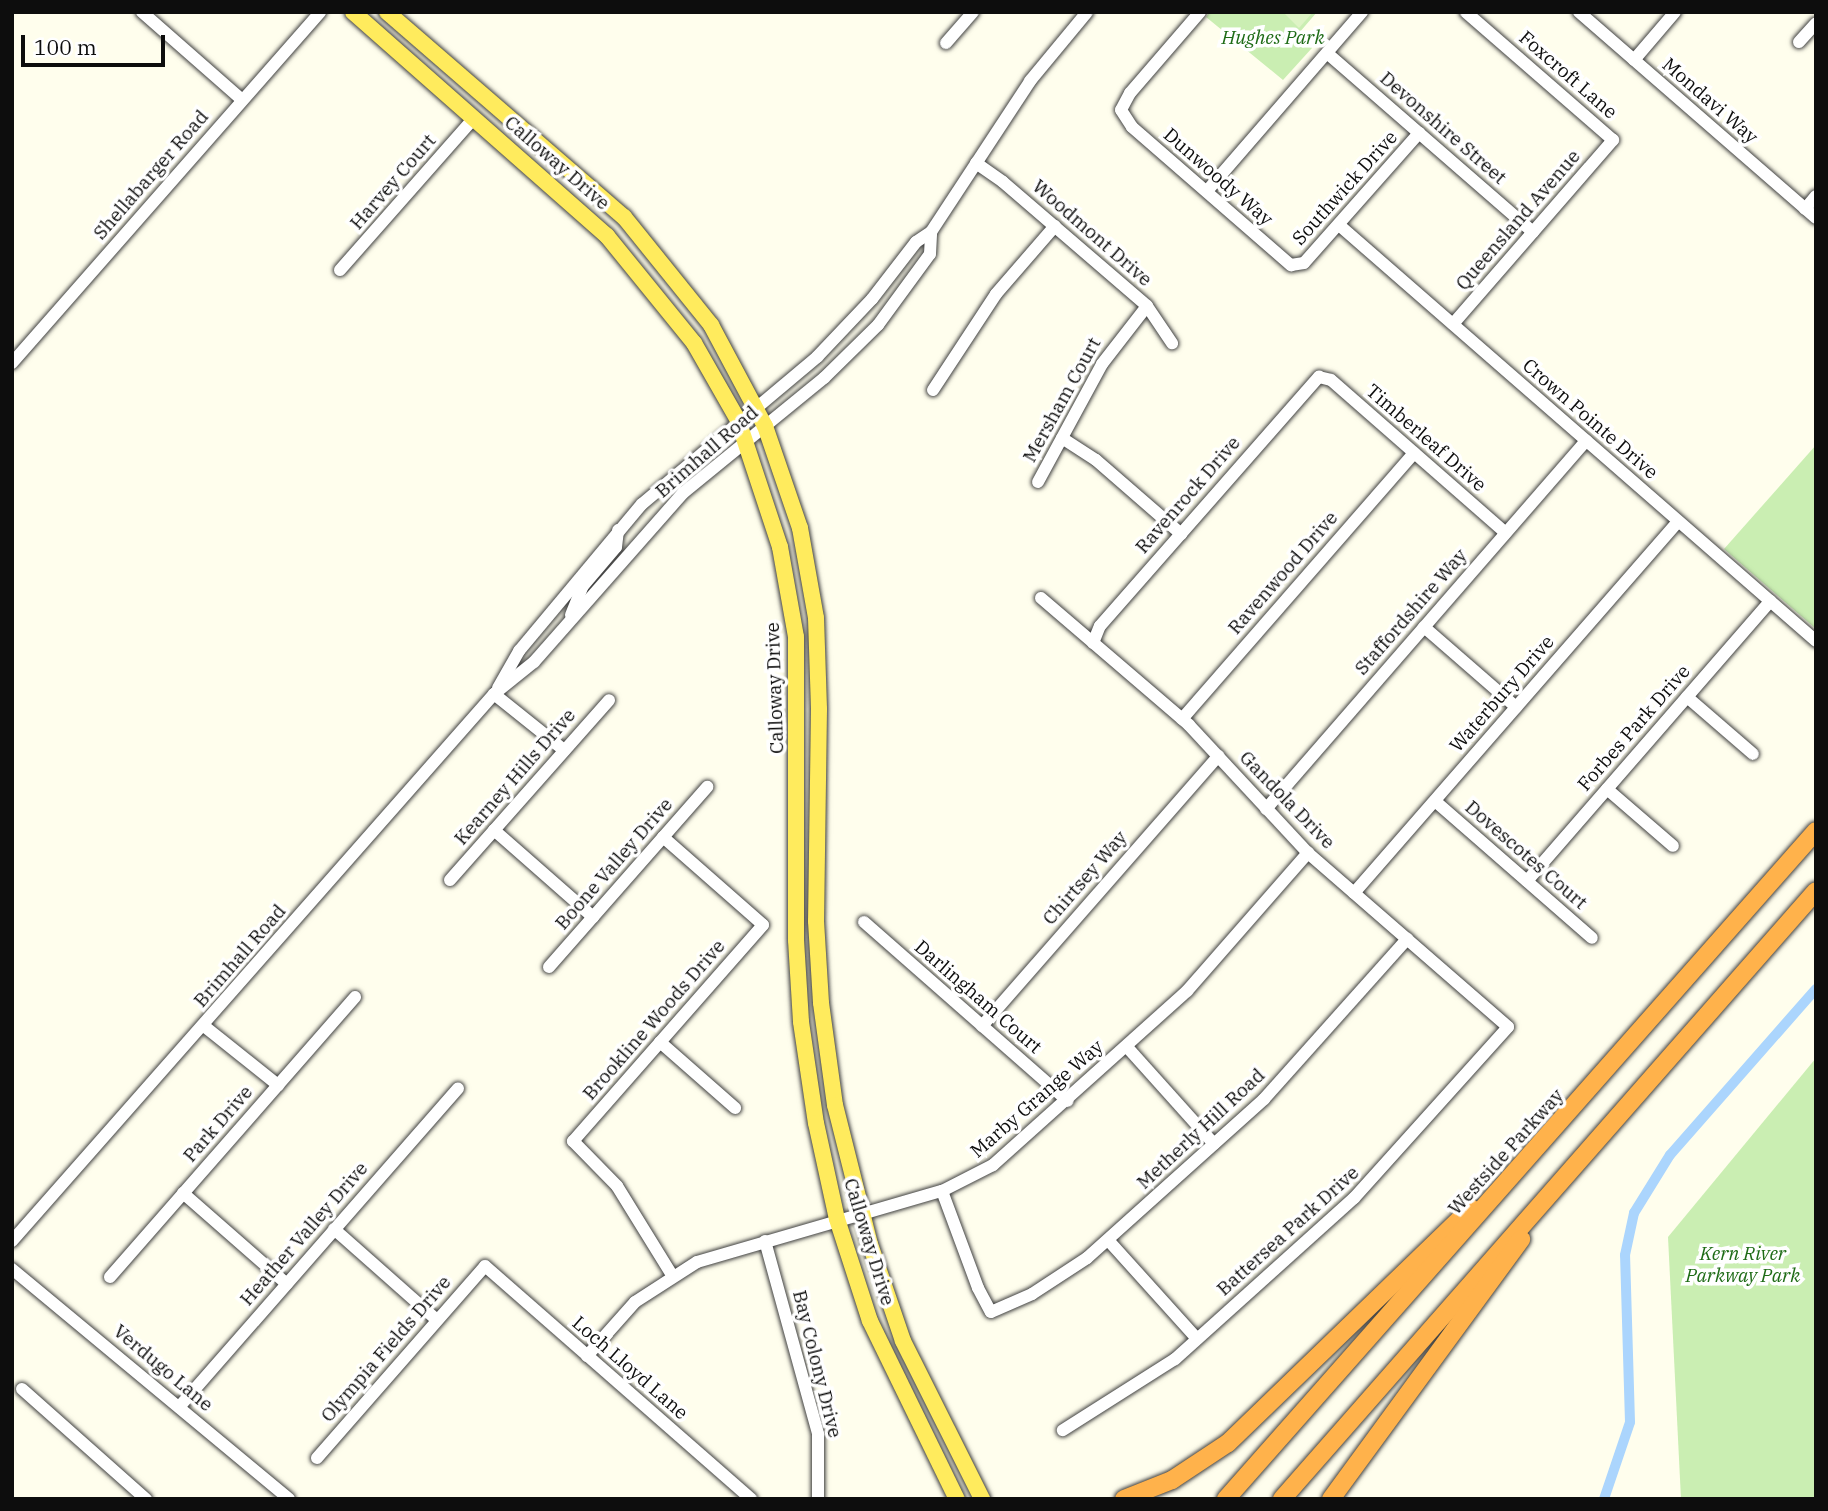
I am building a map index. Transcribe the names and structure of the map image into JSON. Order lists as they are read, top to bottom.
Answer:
{
  "streets": {
    "highway": ["Westside Parkway"],
    "main road": ["Calloway Drive"],
    "street": [
      "Foxcroft Lane",
      "Mondavi Way",
      "Devonshire Street",
      "Shellabarger Road",
      "Dunwoody Way",
      "Harvey Court",
      "Southwick Drive",
      "Queensland Avenue",
      "Woodmont Drive",
      "Mersham Court",
      "Crown Pointe Drive",
      "Timberleaf Drive",
      "Brimhall Road",
      "Ravenrock Drive",
      "Ravenwood Drive",
      "Staffordshire Way",
      "Waterbury Drive",
      "Forbes Park Drive",
      "Kearney Hills Drive",
      "Gandola Drive",
      "Dovescotes Court",
      "Boone Valley Drive",
      "Chirtsey Way",
      "Darlingham Court",
      "Brookline Woods Drive",
      "Marby Grange Way",
      "Park Drive",
      "Metherly Hill Road",
      "Battersea Park Drive",
      "Heather Valley Drive",
      "Olympia Fields Drive",
      "Bay Colony Drive",
      "Verdugo Lane",
      "Loch Lloyd Lane"
    ]
  },
  "crossings": [
    ["Foxcroft Lane", "Queensland Avenue"],
    ["Devonshire Street", "Southwick Drive"],
    ["Devonshire Street", "Queensland Avenue"],
    ["Calloway Drive", "Harvey Court"],
    ["Calloway Drive", "Brimhall Road"],
    ["Calloway Drive", "Marby Grange Way"],
    ["Dunwoody Way", "Southwick Drive"],
    ["Southwick Drive", "Crown Pointe Drive"],
    ["Queensland Avenue", "Crown Pointe Drive"],
    ["Woodmont Drive", "Mersham Court"],
    ["Woodmont Drive", "Brimhall Road"],
    ["Crown Pointe Drive", "Staffordshire Way"],
    ["Crown Pointe Drive", "Waterbury Drive"],
    ["Crown Pointe Drive", "Forbes Park Drive"],
    ["Timberleaf Drive", "Ravenrock Drive"],
    ["Timberleaf Drive", "Ravenwood Drive"],
    ["Timberleaf Drive", "Staffordshire Way"],
    ["Ravenrock Drive", "Gandola Drive"],
    ["Ravenwood Drive", "Gandola Drive"],
    ["Staffordshire Way", "Gandola Drive"],
    ["Waterbury Drive", "Gandola Drive"],
    ["Waterbury Drive", "Dovescotes Court"],
    ["Forbes Park Drive", "Dovescotes Court"],
    ["Gandola Drive", "Chirtsey Way"],
    ["Gandola Drive", "Marby Grange Way"],
    ["Gandola Drive", "Metherly Hill Road"],
    ["Gandola Drive", "Battersea Park Drive"],
    ["Boone Valley Drive", "Brookline Woods Drive"],
    ["Chirtsey Way", "Darlingham Court"],
    ["Darlingham Court", "Marby Grange Way"],
    ["Brookline Woods Drive", "Marby Grange Way"],
    ["Marby Grange Way", "Metherly Hill Road"],
    ["Marby Grange Way", "Bay Colony Drive"],
    ["Marby Grange Way", "Loch Lloyd Lane"],
    ["Heather Valley Drive", "Verdugo Lane"],
    ["Olympia Fields Drive", "Loch Lloyd Lane"]
  ],
  "parks": ["Hughes Park", "Kern River Parkway Park"],
  "scale_bar": "100 m"
}
